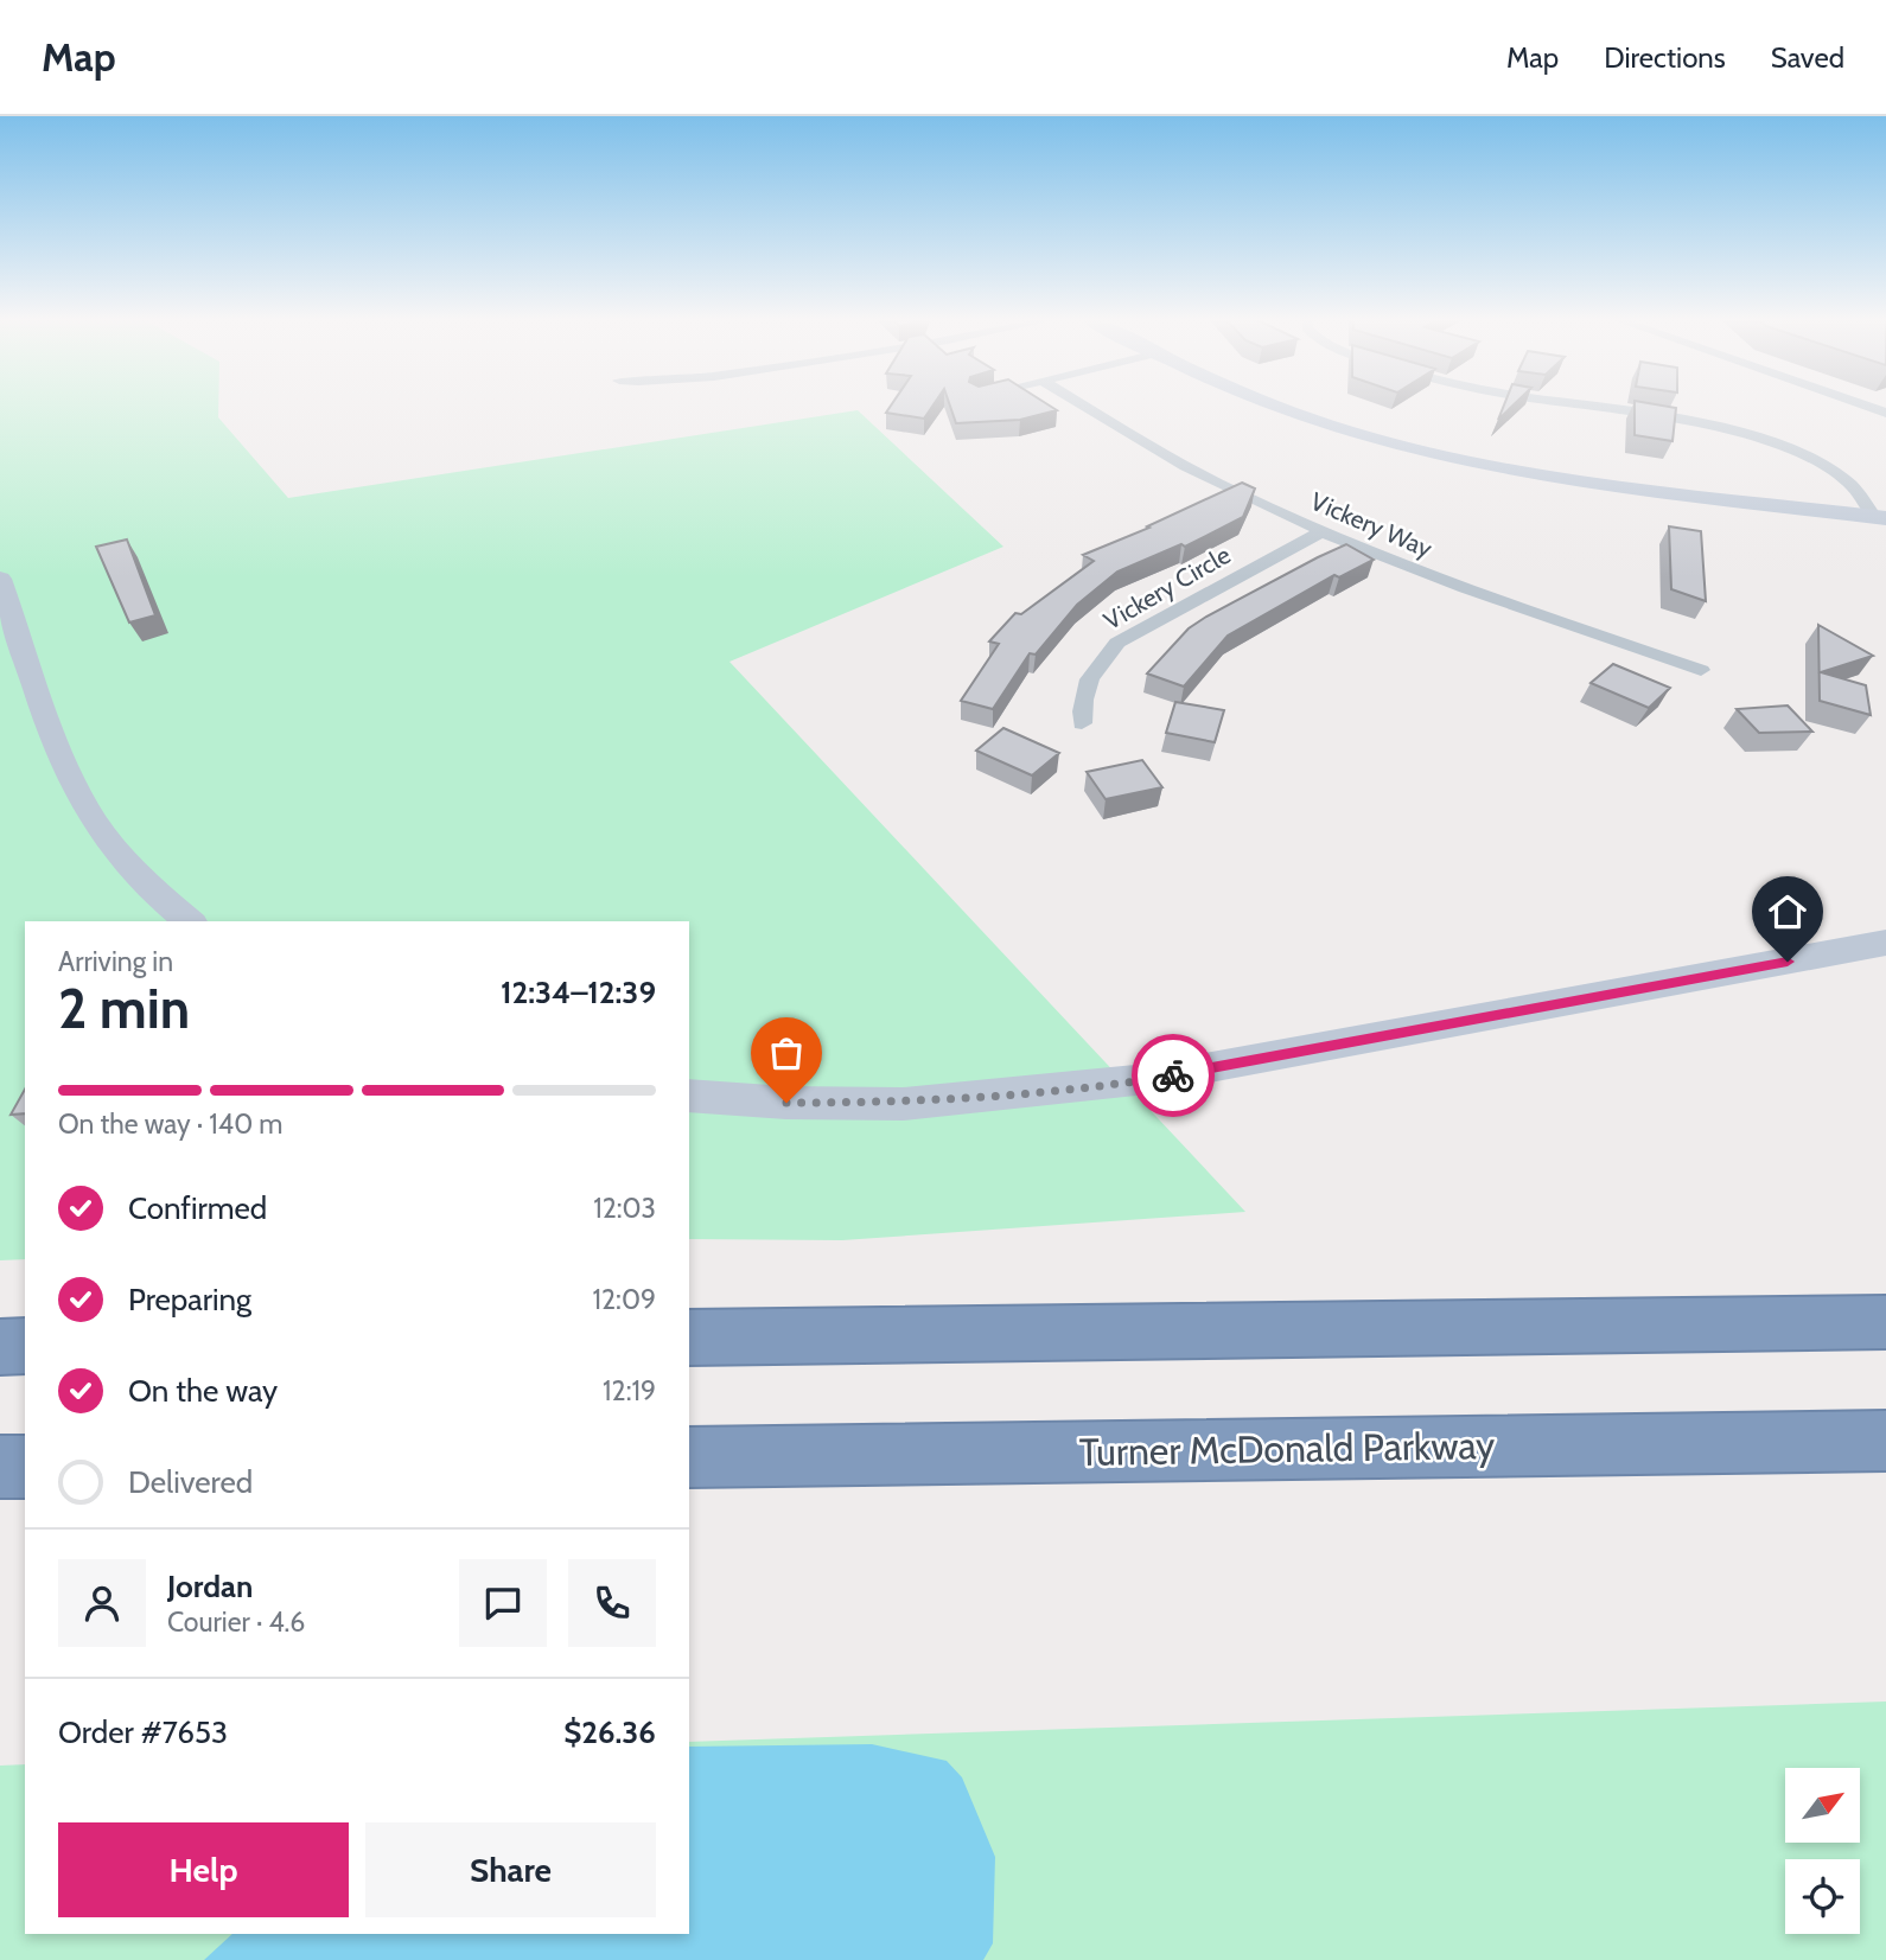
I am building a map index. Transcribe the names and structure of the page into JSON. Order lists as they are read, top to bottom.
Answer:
{
  "streets": {
    "highway": ["Turner McDonald Parkway"],
    "street": ["Vickery Way", "Vickery Circle"]
  },
  "crossings": [
    ["Vickery Way", "Vickery Circle"]
  ],
  "north": "top right",
  "page": {
    "header": "Map",
    "nav": ["Map", "Directions", "Saved"],
    "heading": ["2 min", "Arriving in", "12:34–12:39"],
    "panel": [
      "Jordan",
      "Courier · 4.6",
      "Order #7653",
      "$26.36"
    ],
    "bar": "On the way · 140 m",
    "list": [
      ["Confirmed", "12:03"],
      ["Preparing", "12:09"],
      ["On the way", "12:19"],
      "Delivered"
    ],
    "buttons": ["Help", "Share"]
  }
}
